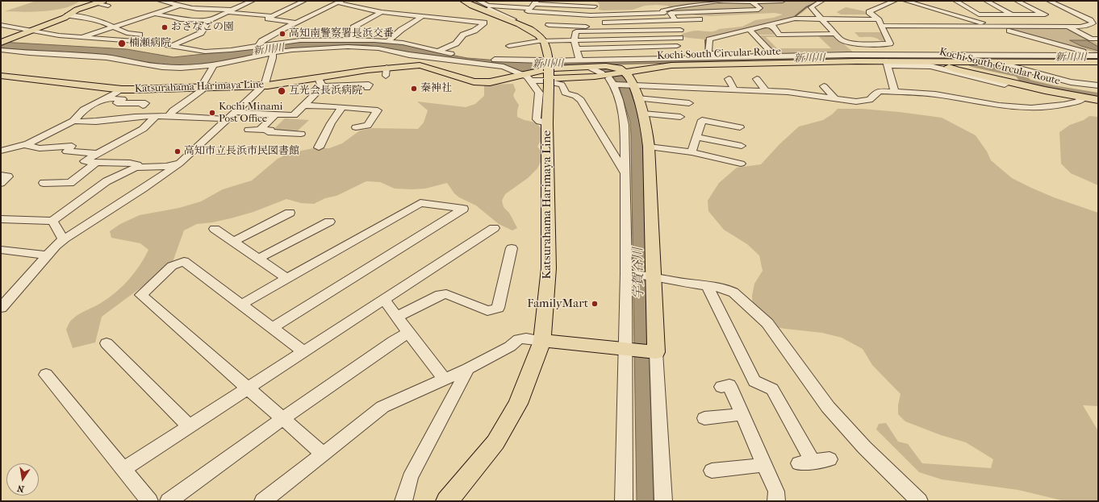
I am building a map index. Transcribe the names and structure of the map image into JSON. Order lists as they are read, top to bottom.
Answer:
{
  "streets": {
    "main road": ["Kochi South Circular Route", "Katsurahama Harimaya Line"]
  },
  "crossings": [
    ["Kochi South Circular Route", "Katsurahama Harimaya Line"]
  ],
  "water": ["新川川", "宇賀谷川"],
  "places": [
    "おさなごの園",
    "高知南警察署長浜交番",
    "楠瀬病院",
    "秦神社",
    "互光会長浜病院",
    "Kochi Minami Post Office",
    "高知市立長浜市民図書館",
    "FamilyMart"
  ],
  "north": "bottom"
}
